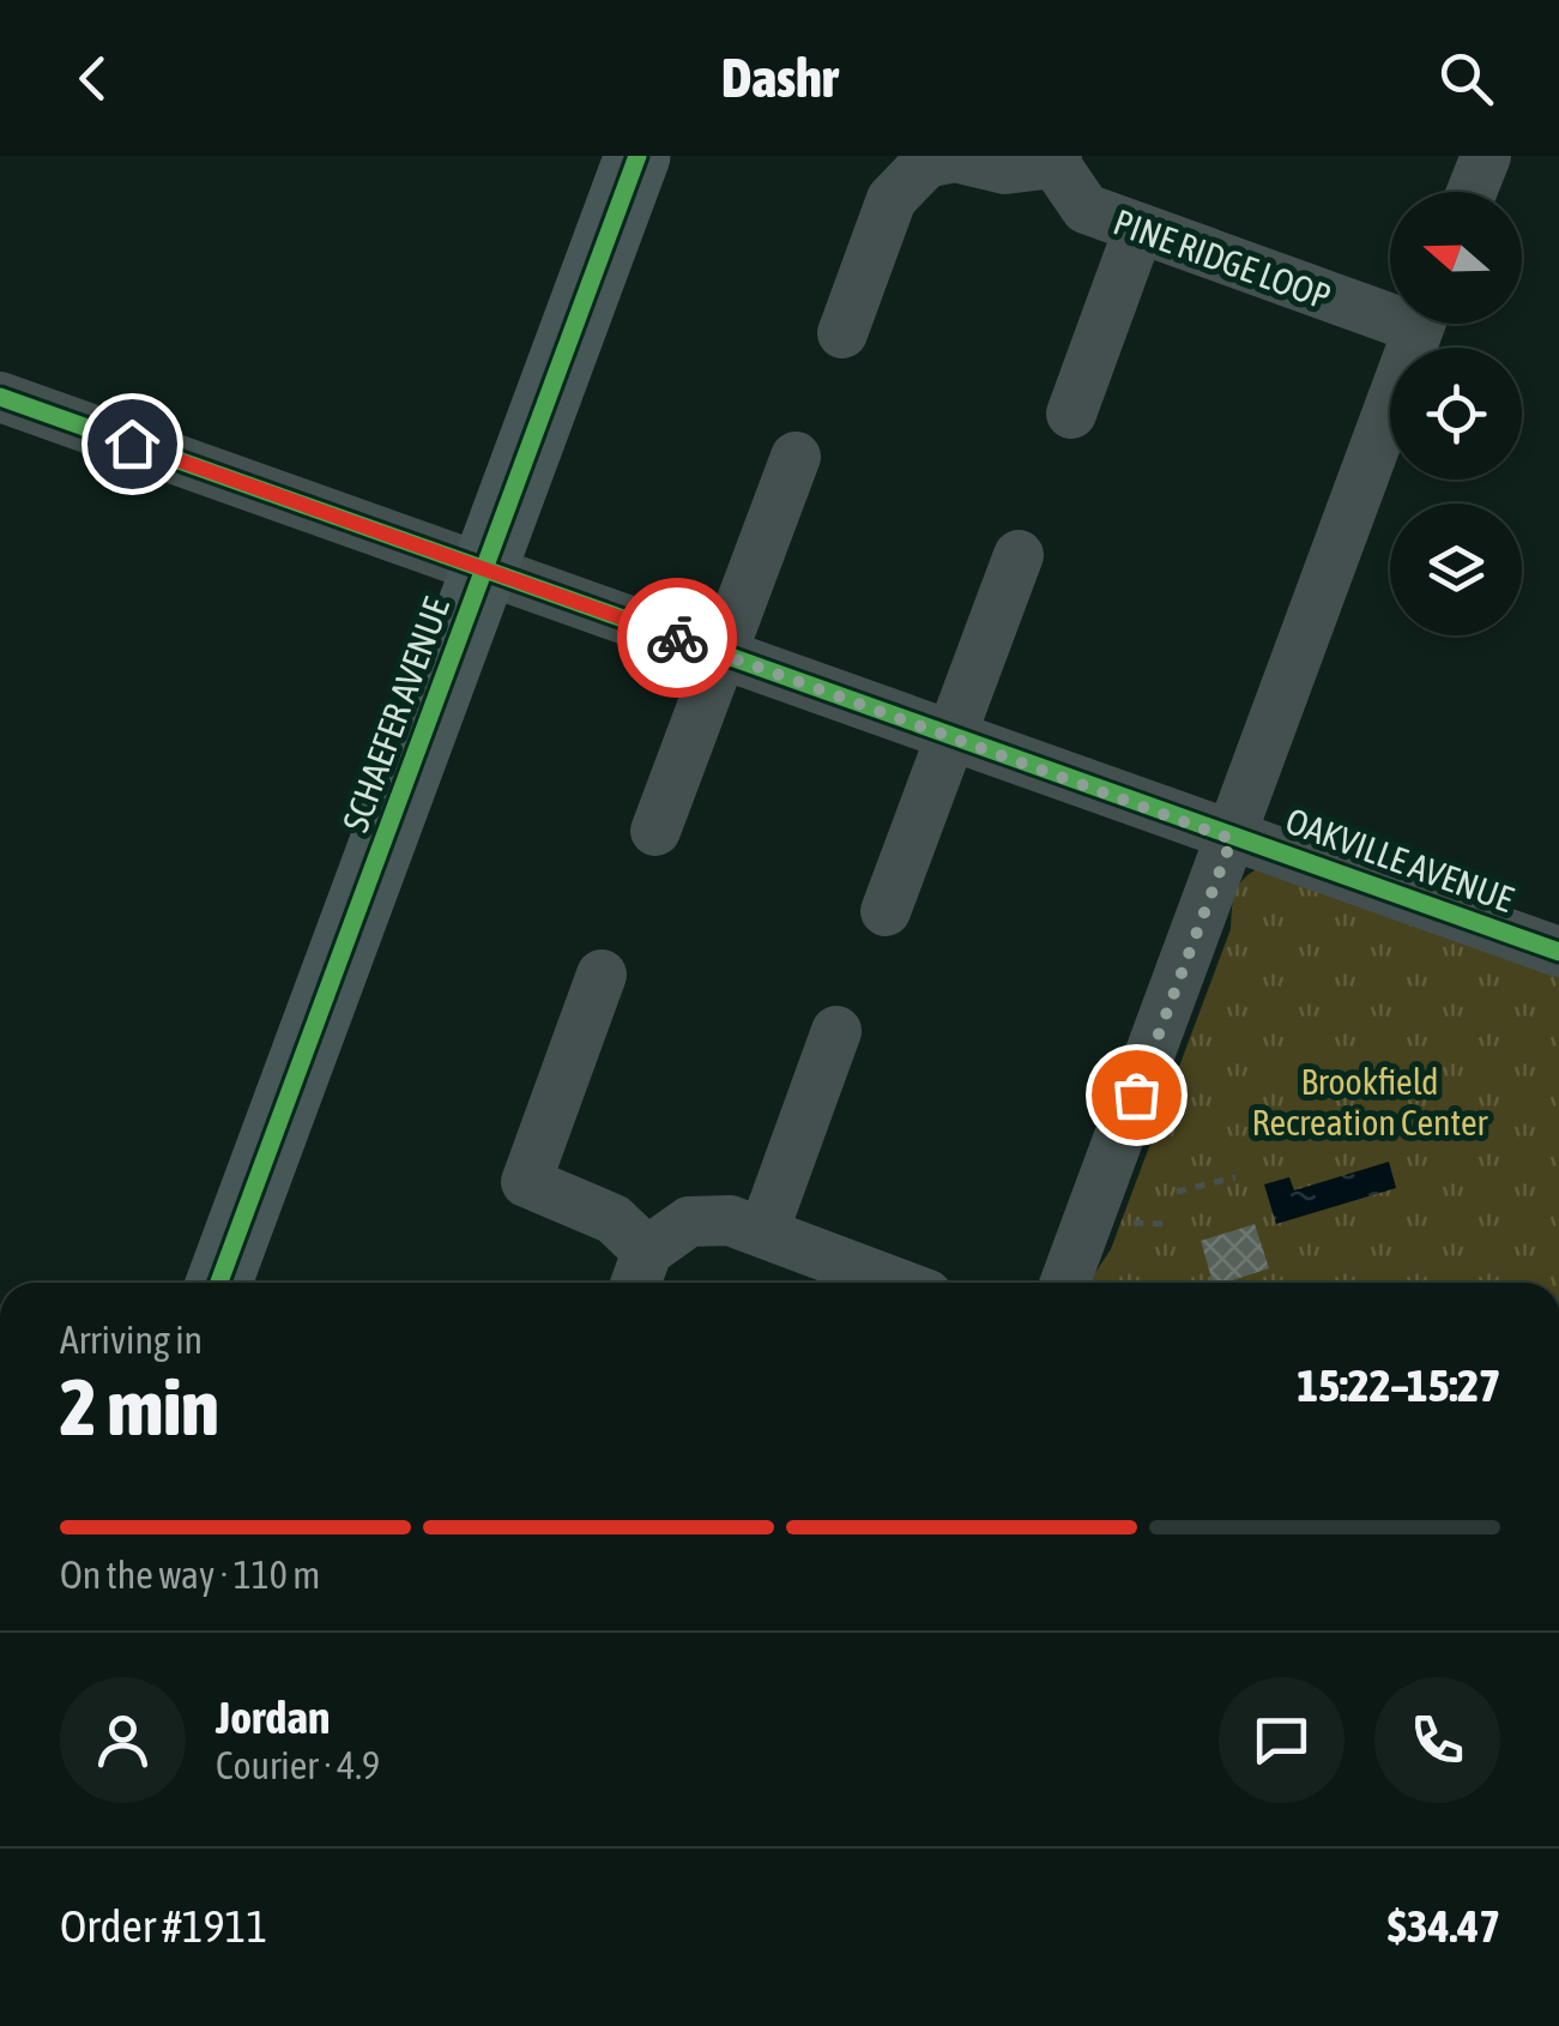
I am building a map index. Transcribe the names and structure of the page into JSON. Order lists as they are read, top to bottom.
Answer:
{
  "streets": {
    "main road": ["SCHAEFER AVENUE"],
    "street": ["PINE RIDGE LOOP", "OAKVILLE AVENUE"]
  },
  "crossings": [
    ["SCHAEFER AVENUE", "OAKVILLE AVENUE"]
  ],
  "parks": ["Brookfield Recreation Center"],
  "north": "left",
  "page": {
    "header": "Dashr",
    "heading": ["2 min", "Arriving in", "15:22–15:27"],
    "panel": [
      "Jordan",
      "Courier · 4.9",
      "Order #1911",
      "$34.47"
    ],
    "bar": "On the way · 110 m"
  }
}
